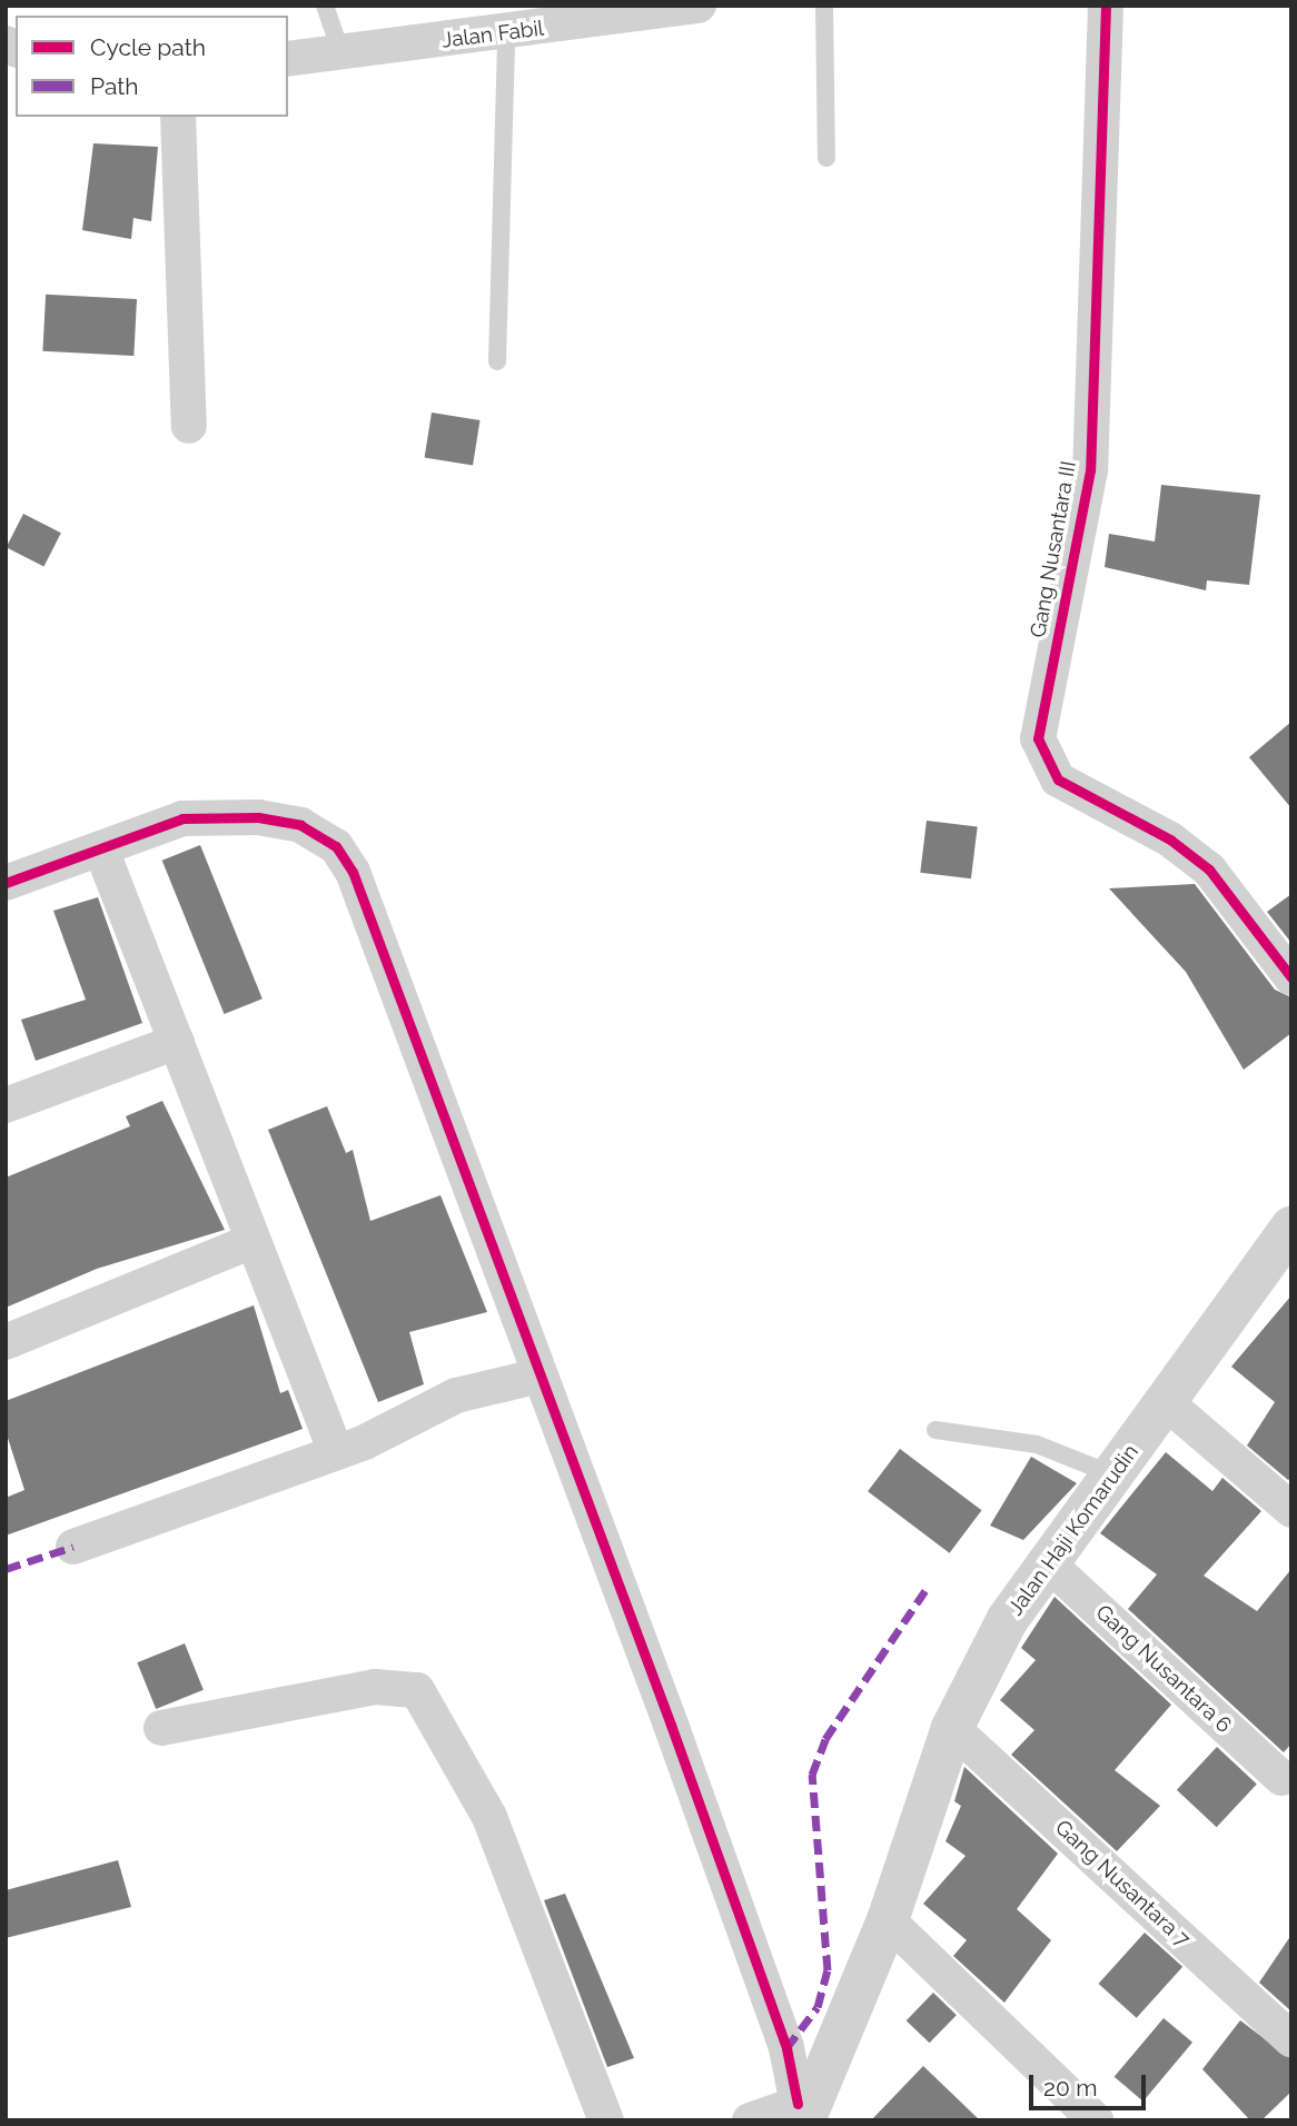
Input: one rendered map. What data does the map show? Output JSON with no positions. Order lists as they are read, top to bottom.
{
  "streets": {
    "street": [
      "Jalan Fabil",
      "Gang Nusantara III",
      "Jalan Haji Komarudin",
      "Gang Nusantara 6",
      "Gang Nusantara 7"
    ]
  },
  "crossings": [
    ["Jalan Haji Komarudin", "Gang Nusantara 6"],
    ["Jalan Haji Komarudin", "Gang Nusantara 7"]
  ],
  "legend": ["Cycle path", "Path"],
  "scale_bar": "20 m"
}
